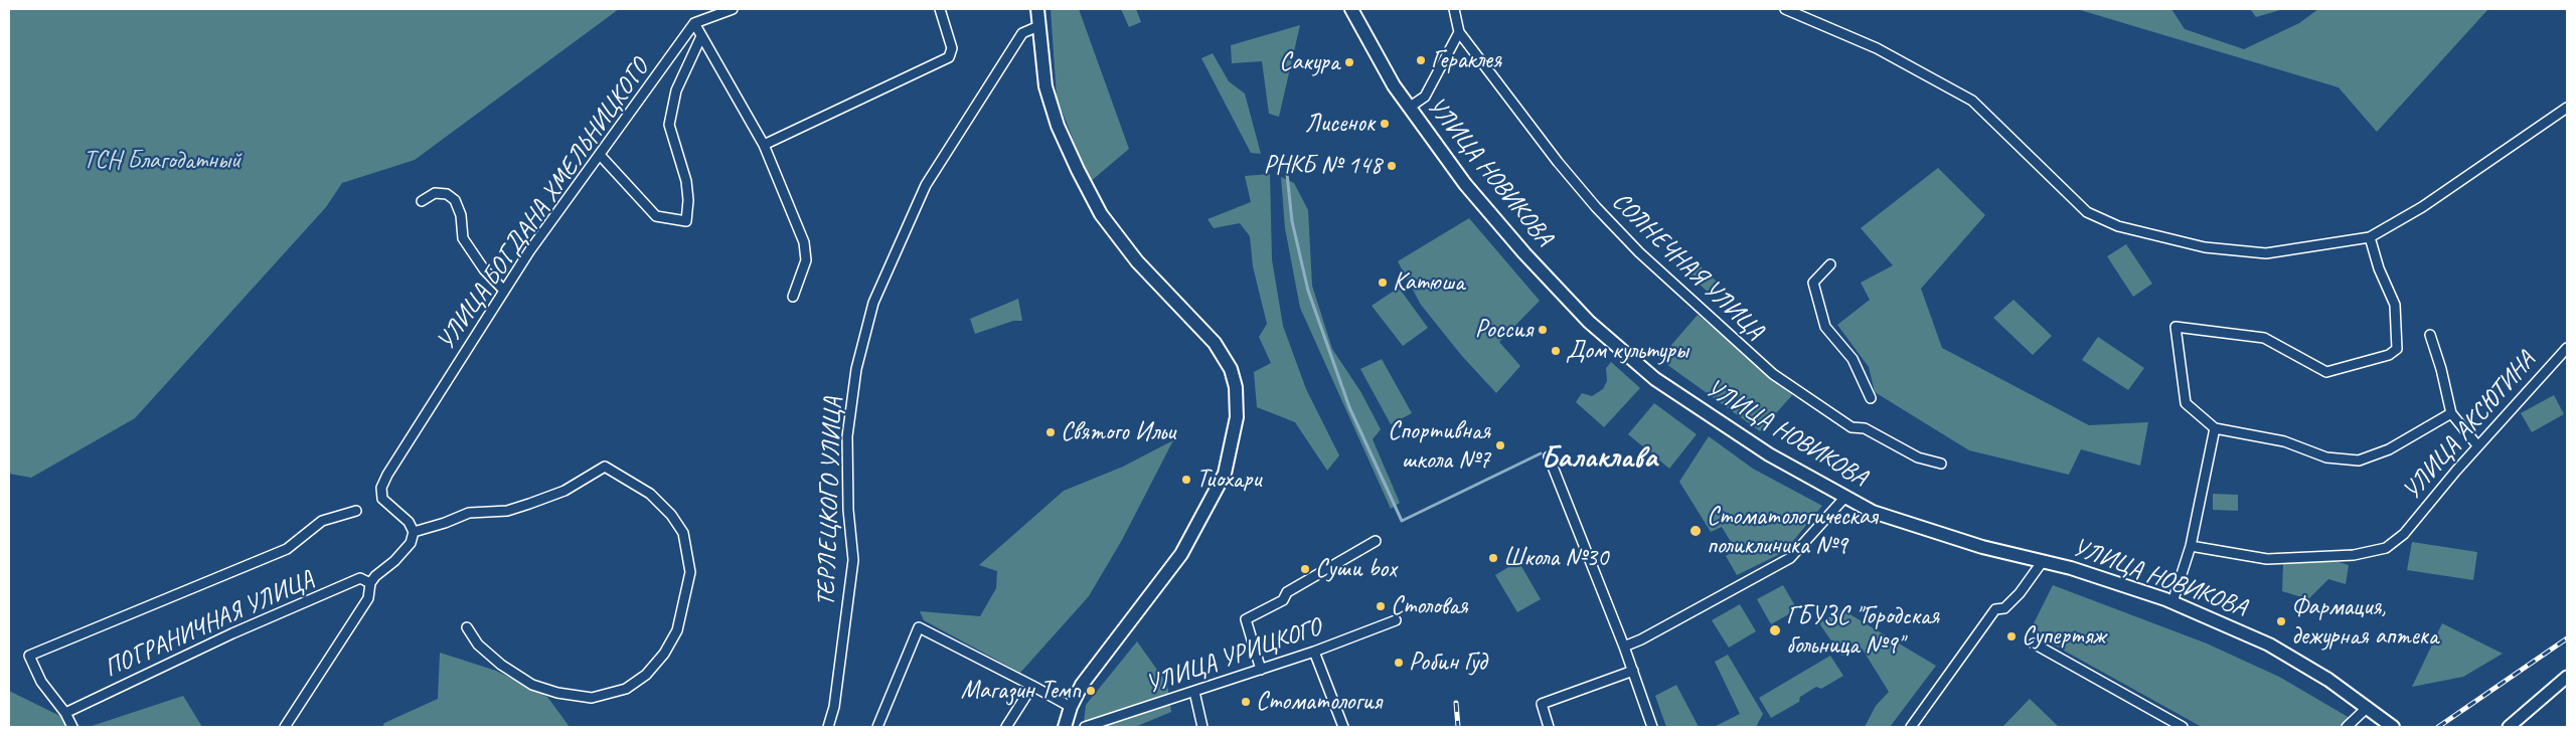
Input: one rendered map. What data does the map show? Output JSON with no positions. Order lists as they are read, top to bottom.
{
  "streets": {
    "main road": ["УЛИЦА НОВИКОВА"],
    "street": [
      "УЛИЦА БОГДАНА ХМЕЛЬНИЦКОГО",
      "СОЛНЕЧНАЯ УЛИЦА",
      "УЛИЦА АКСЮТИНА",
      "ТЕРЛЕЦКОГО УЛИЦА",
      "ПОГРАНИЧНАЯ УЛИЦА",
      "УЛИЦА УРИЦКОГО"
    ]
  },
  "districts": ["Балаклава"],
  "parks": ["ТСН Благодатный"],
  "places": [
    "Гераклея",
    "Сакура",
    "Лисенок",
    "РНКБ № 148",
    "Катюша",
    "Россия",
    "Дом культуры",
    "Святого Ильи",
    "Спортивная школа №7",
    "Тиохари",
    "Стоматологическая поликлиника №9",
    "Школа №30",
    "Суши box",
    "Столовая",
    "Фармация, дежурная аптека",
    "ГБУЗС \"Городская больница №9\"",
    "Супертяж",
    "Робин Гуд",
    "Магазин Темп",
    "Стоматология"
  ]
}
